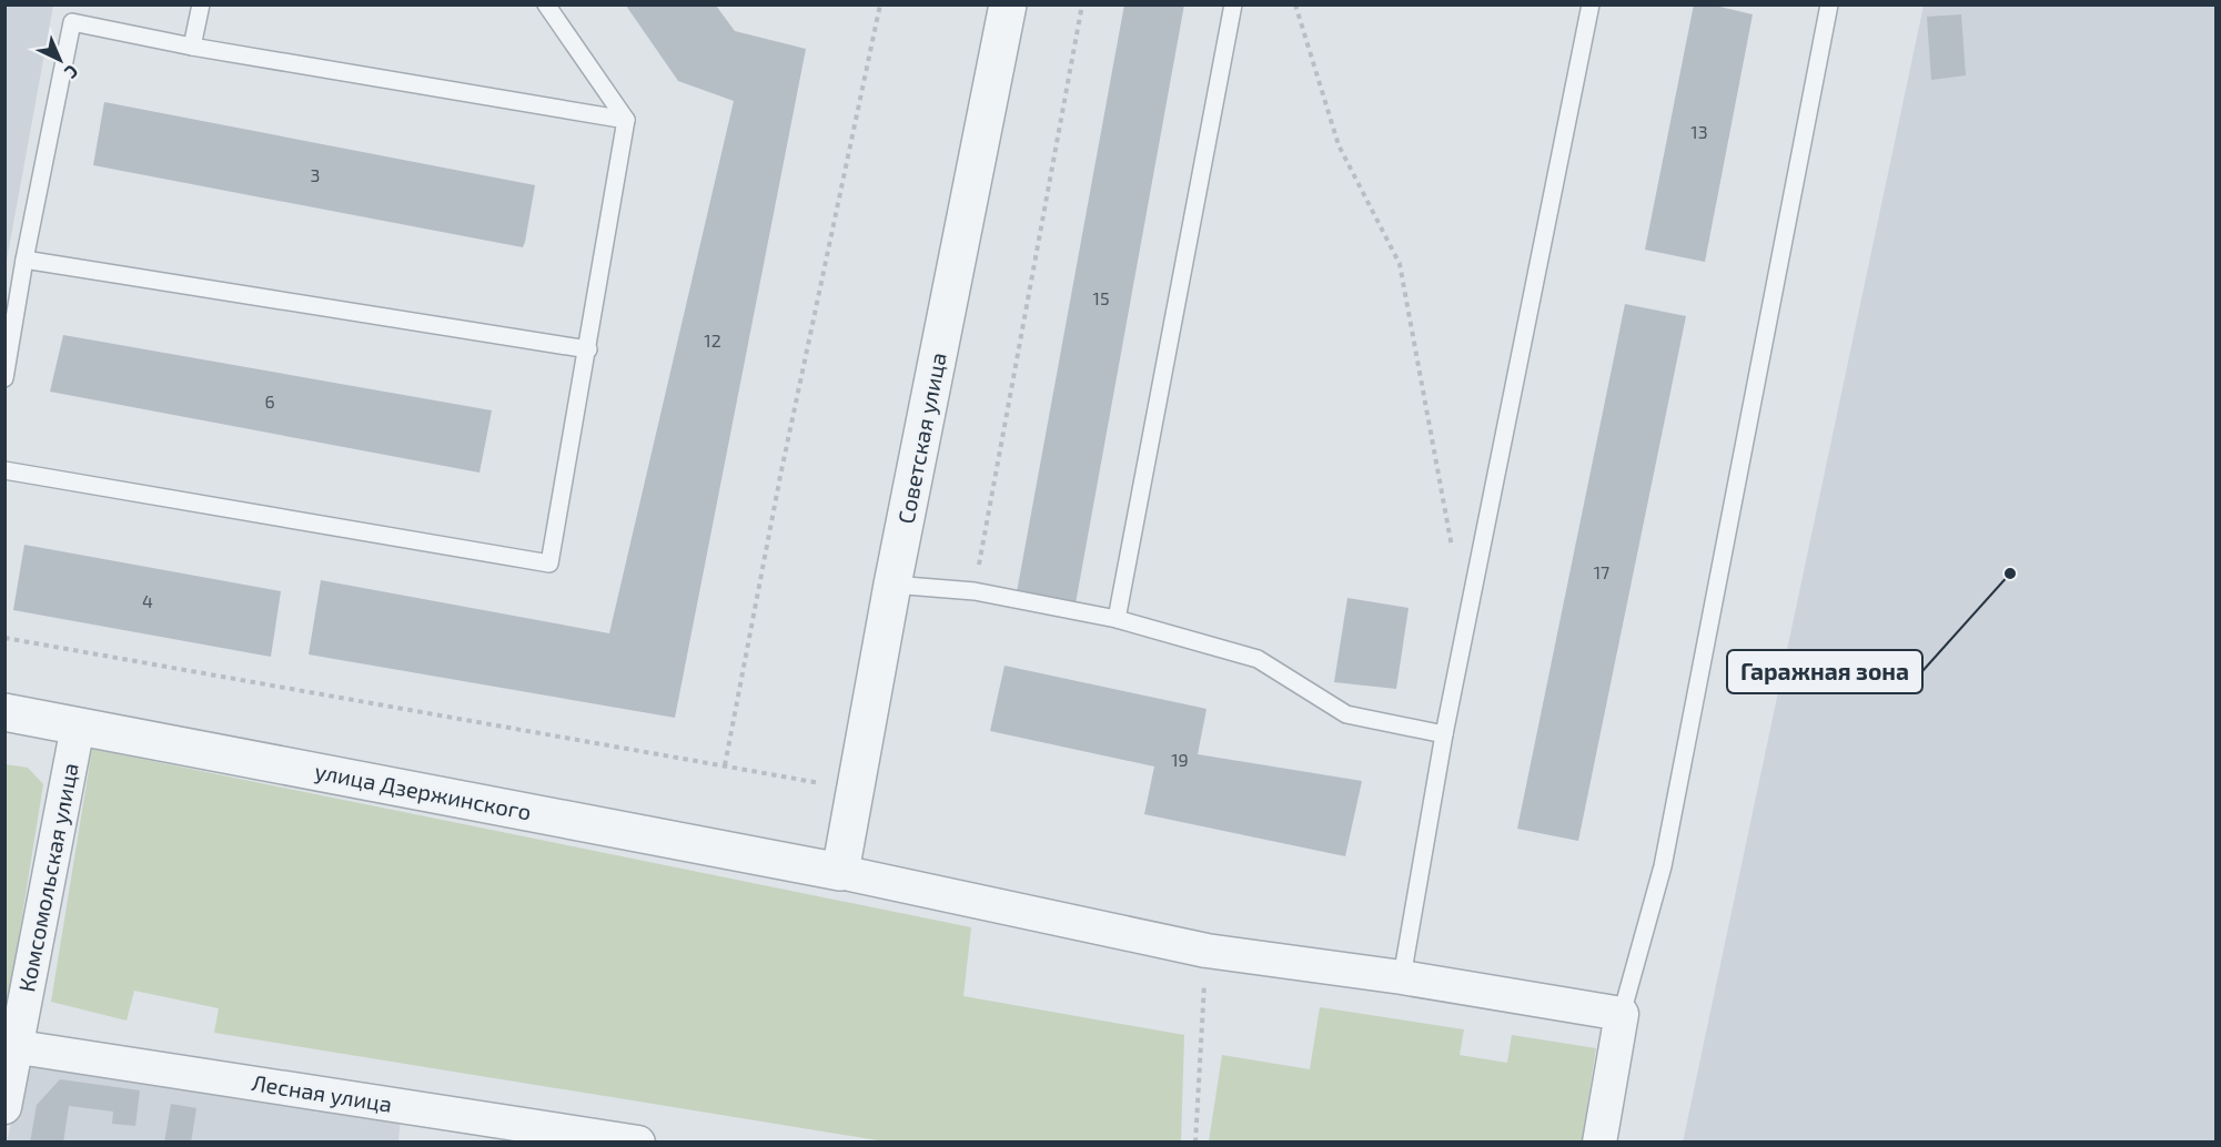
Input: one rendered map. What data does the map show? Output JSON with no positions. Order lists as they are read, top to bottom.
{
  "streets": {
    "street": [
      "Советская улица",
      "улица Дзержинского",
      "Комсомольская улица",
      "Лесная улица"
    ]
  },
  "crossings": [
    ["Советская улица", "улица Дзержинского"],
    ["улица Дзержинского", "Комсомольская улица"],
    ["Комсомольская улица", "Лесная улица"]
  ],
  "places": ["Гаражная зона"],
  "house_numbers": [
    "13",
    "3",
    "15",
    "12",
    "6",
    "17",
    "4",
    "19"
  ],
  "north": "bottom right"
}
